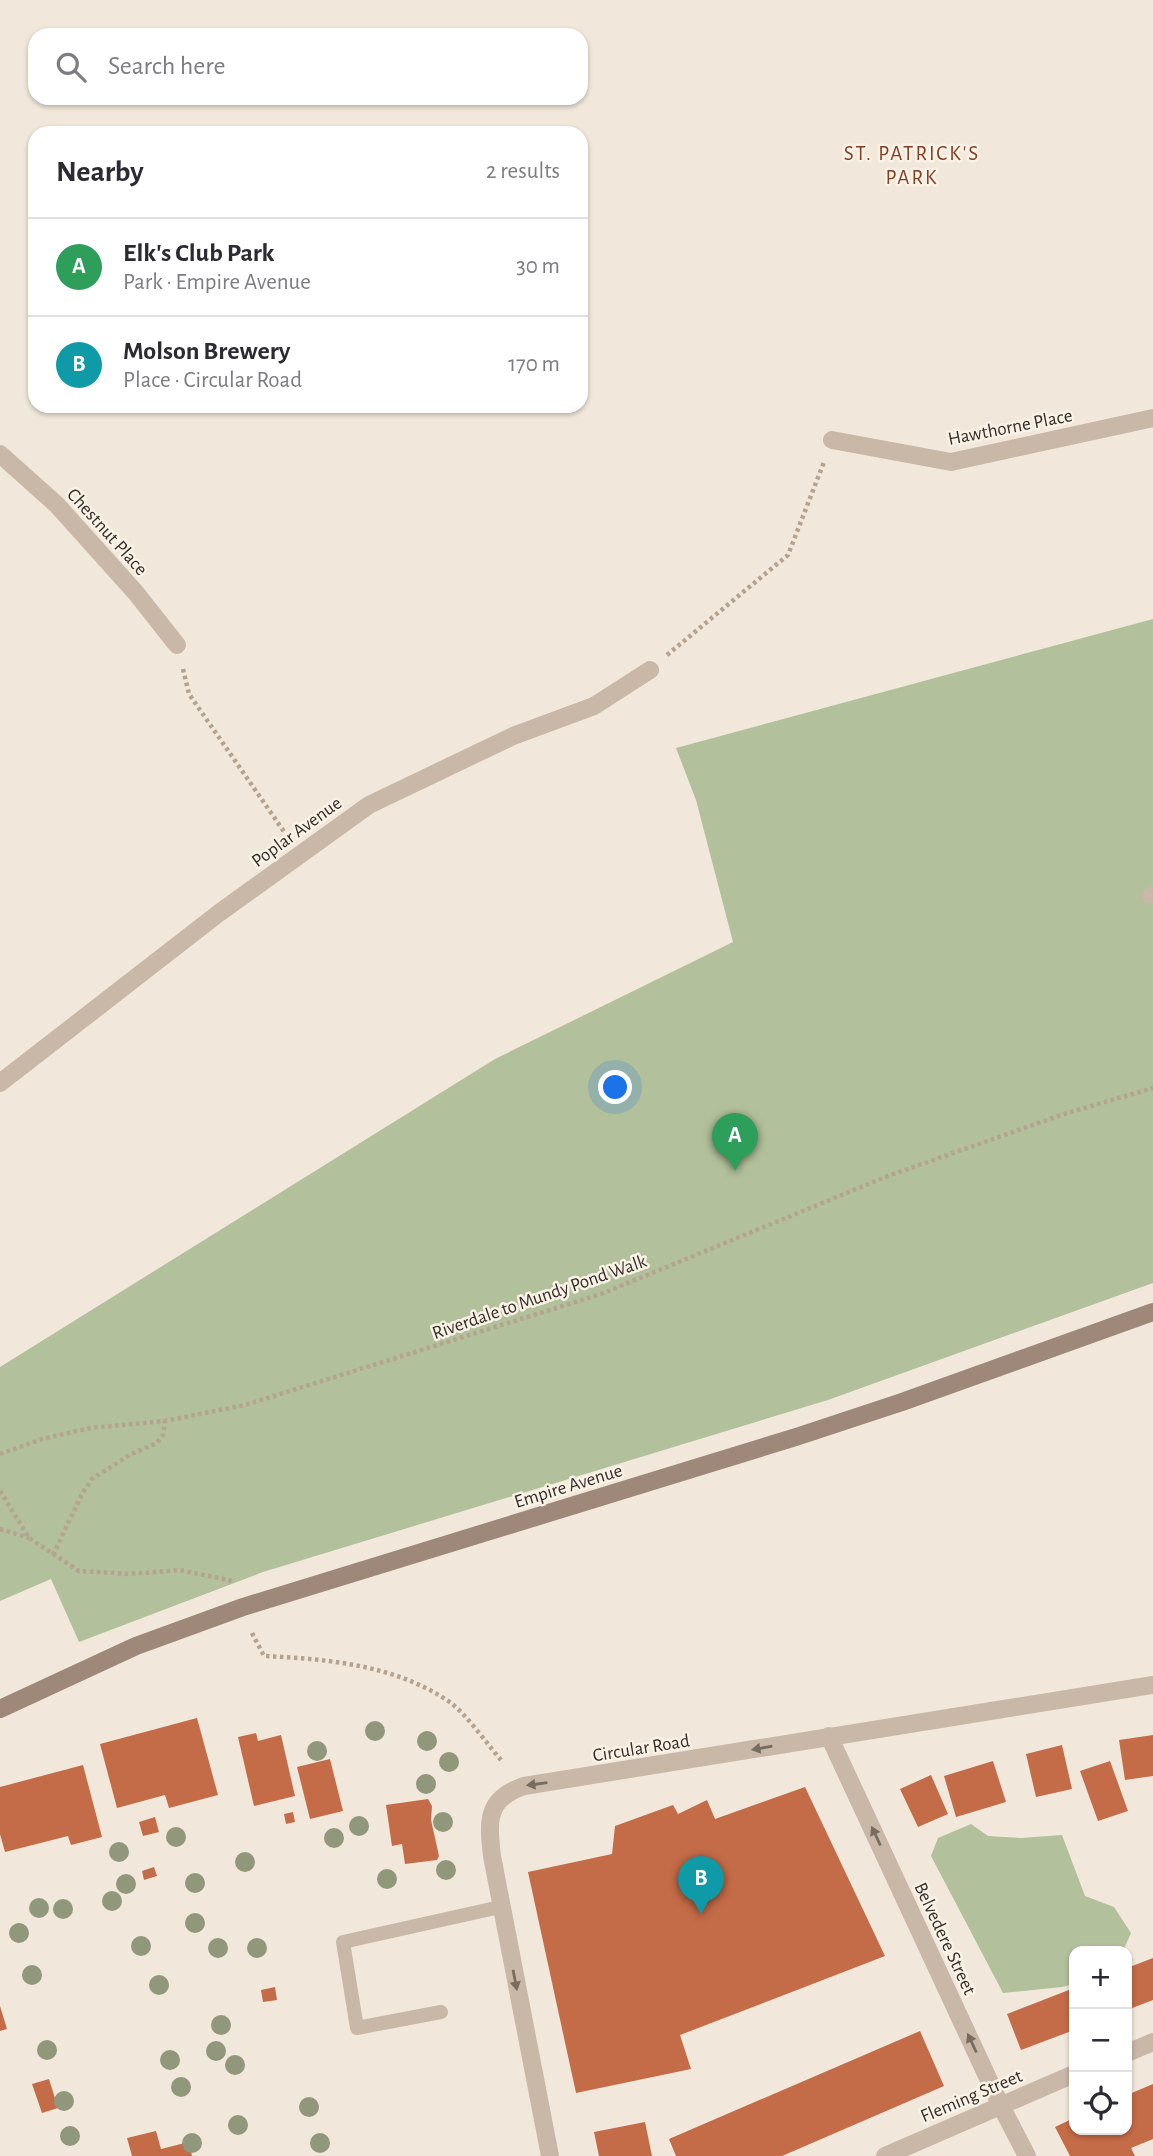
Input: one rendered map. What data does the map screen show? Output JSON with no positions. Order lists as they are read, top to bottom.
{
  "streets": {
    "street": [
      "Hawthorne Place",
      "Chestnut Place",
      "Poplar Avenue",
      "Empire Avenue",
      "Circular Road",
      "Belvedere Street",
      "Fleming Street"
    ],
    "path": ["Riverdale to Mundy Pond Walk"]
  },
  "crossings": [
    ["Circular Road", "Belvedere Street"],
    ["Belvedere Street", "Fleming Street"]
  ],
  "one_way": ["Belvedere Street"],
  "districts": ["ST. PATRICK'S PARK"],
  "page": {
    "search": "Search here",
    "heading": ["Nearby", "2 results"],
    "list": [
      {
        "mark": "A",
        "name": "Elk's Club Park",
        "note": "Park · Empire Avenue",
        "value": "30 m"
      },
      {
        "mark": "B",
        "name": "Molson Brewery",
        "note": "Place · Circular Road",
        "value": "170 m"
      }
    ],
    "pins": ["A", "B"],
    "map_buttons": ["+", "−"]
  }
}
